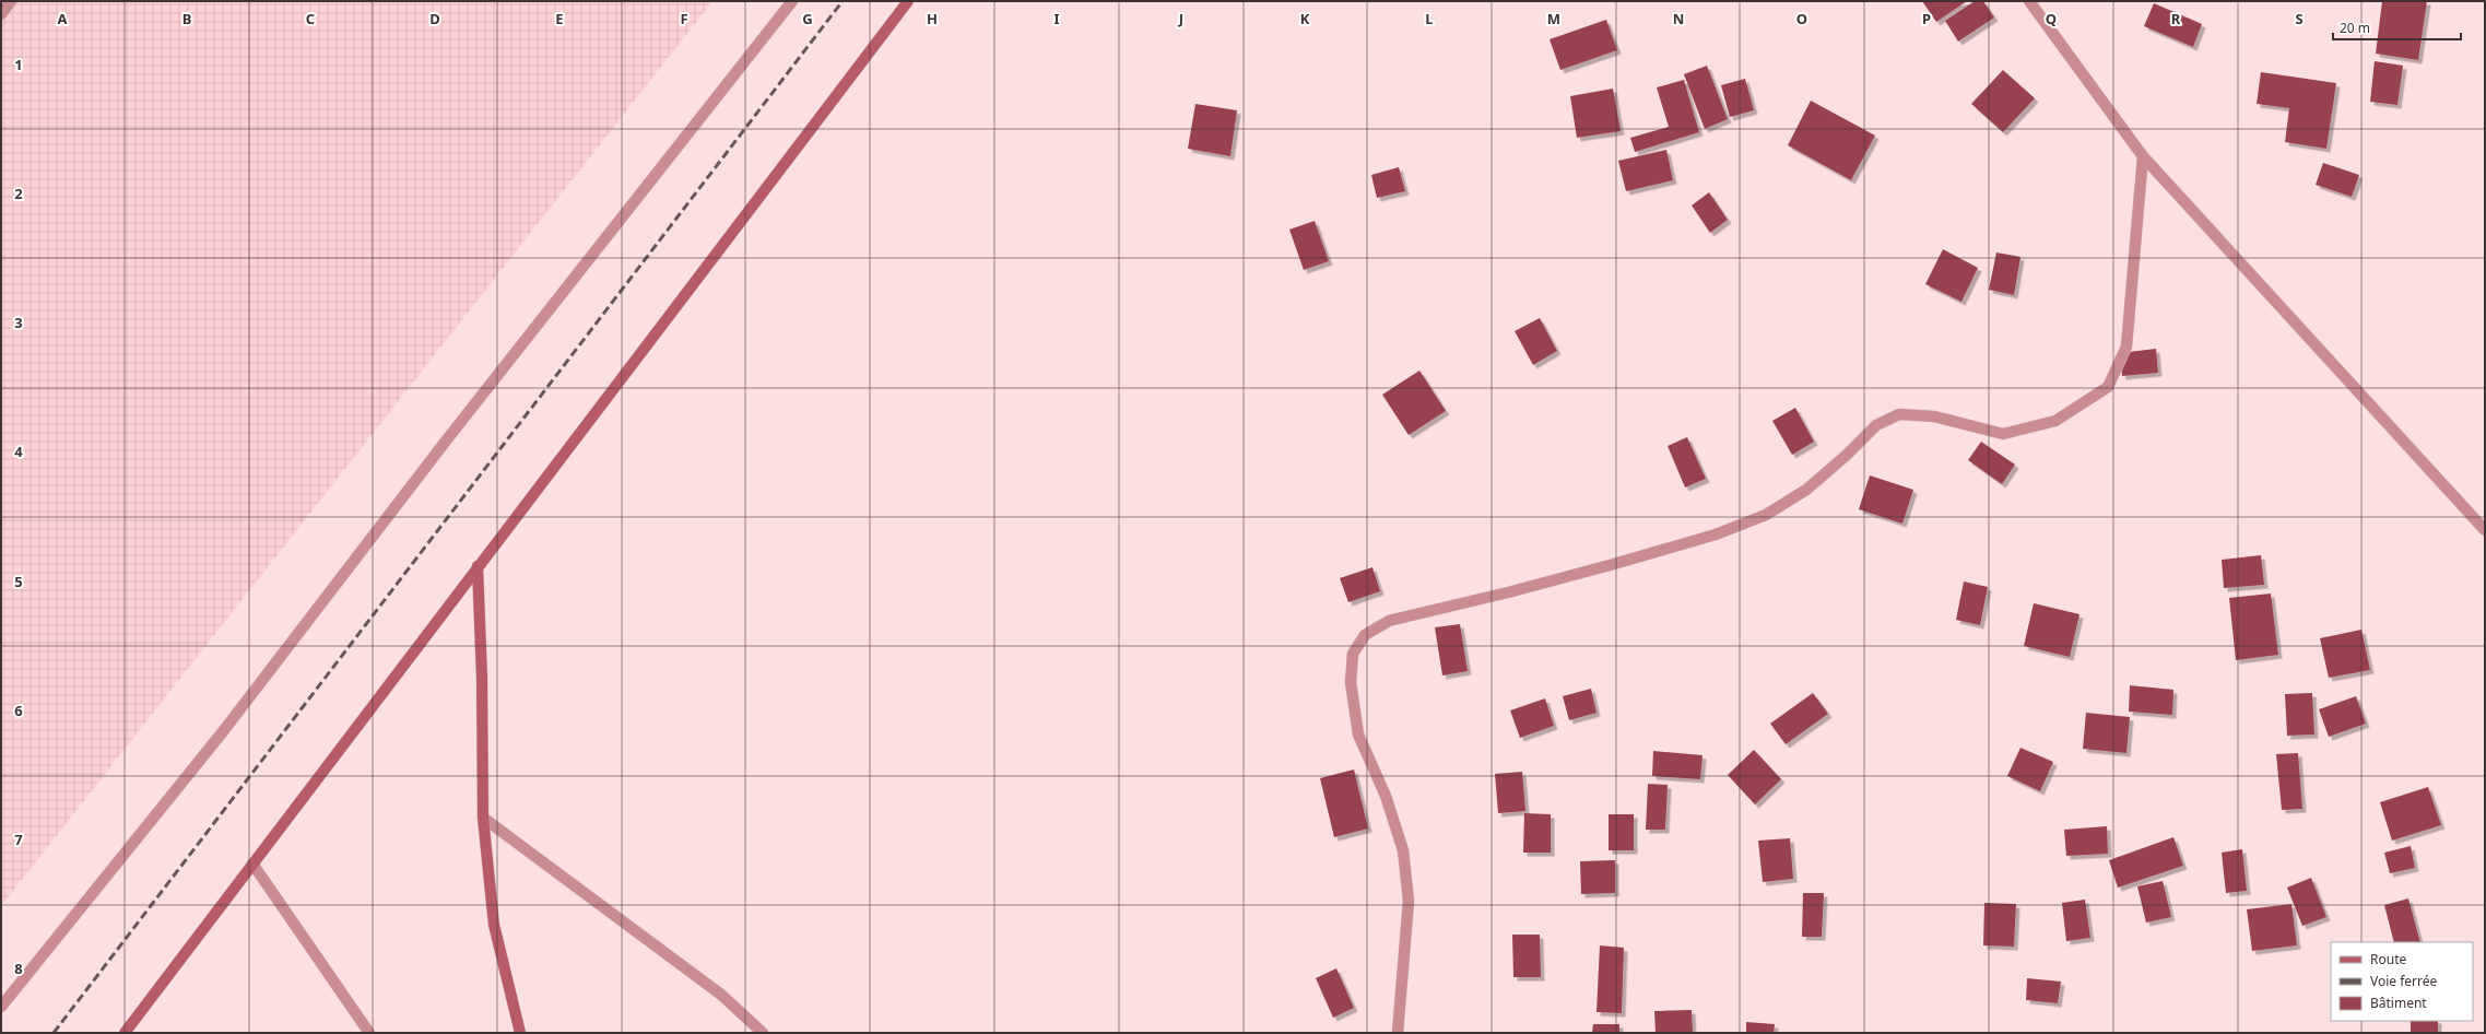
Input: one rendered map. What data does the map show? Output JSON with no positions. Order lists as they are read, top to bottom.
{
  "legend": ["Route", "Voie ferrée", "Bâtiment"],
  "scale_bar": "20 m",
  "grid": {
    "columns": [
      "A",
      "B",
      "C",
      "D",
      "E",
      "F",
      "G",
      "H",
      "I",
      "J",
      "K",
      "L",
      "M",
      "N",
      "O",
      "P",
      "Q",
      "R",
      "S"
    ],
    "rows": [
      "1",
      "2",
      "3",
      "4",
      "5",
      "6",
      "7",
      "8"
    ]
  }
}
